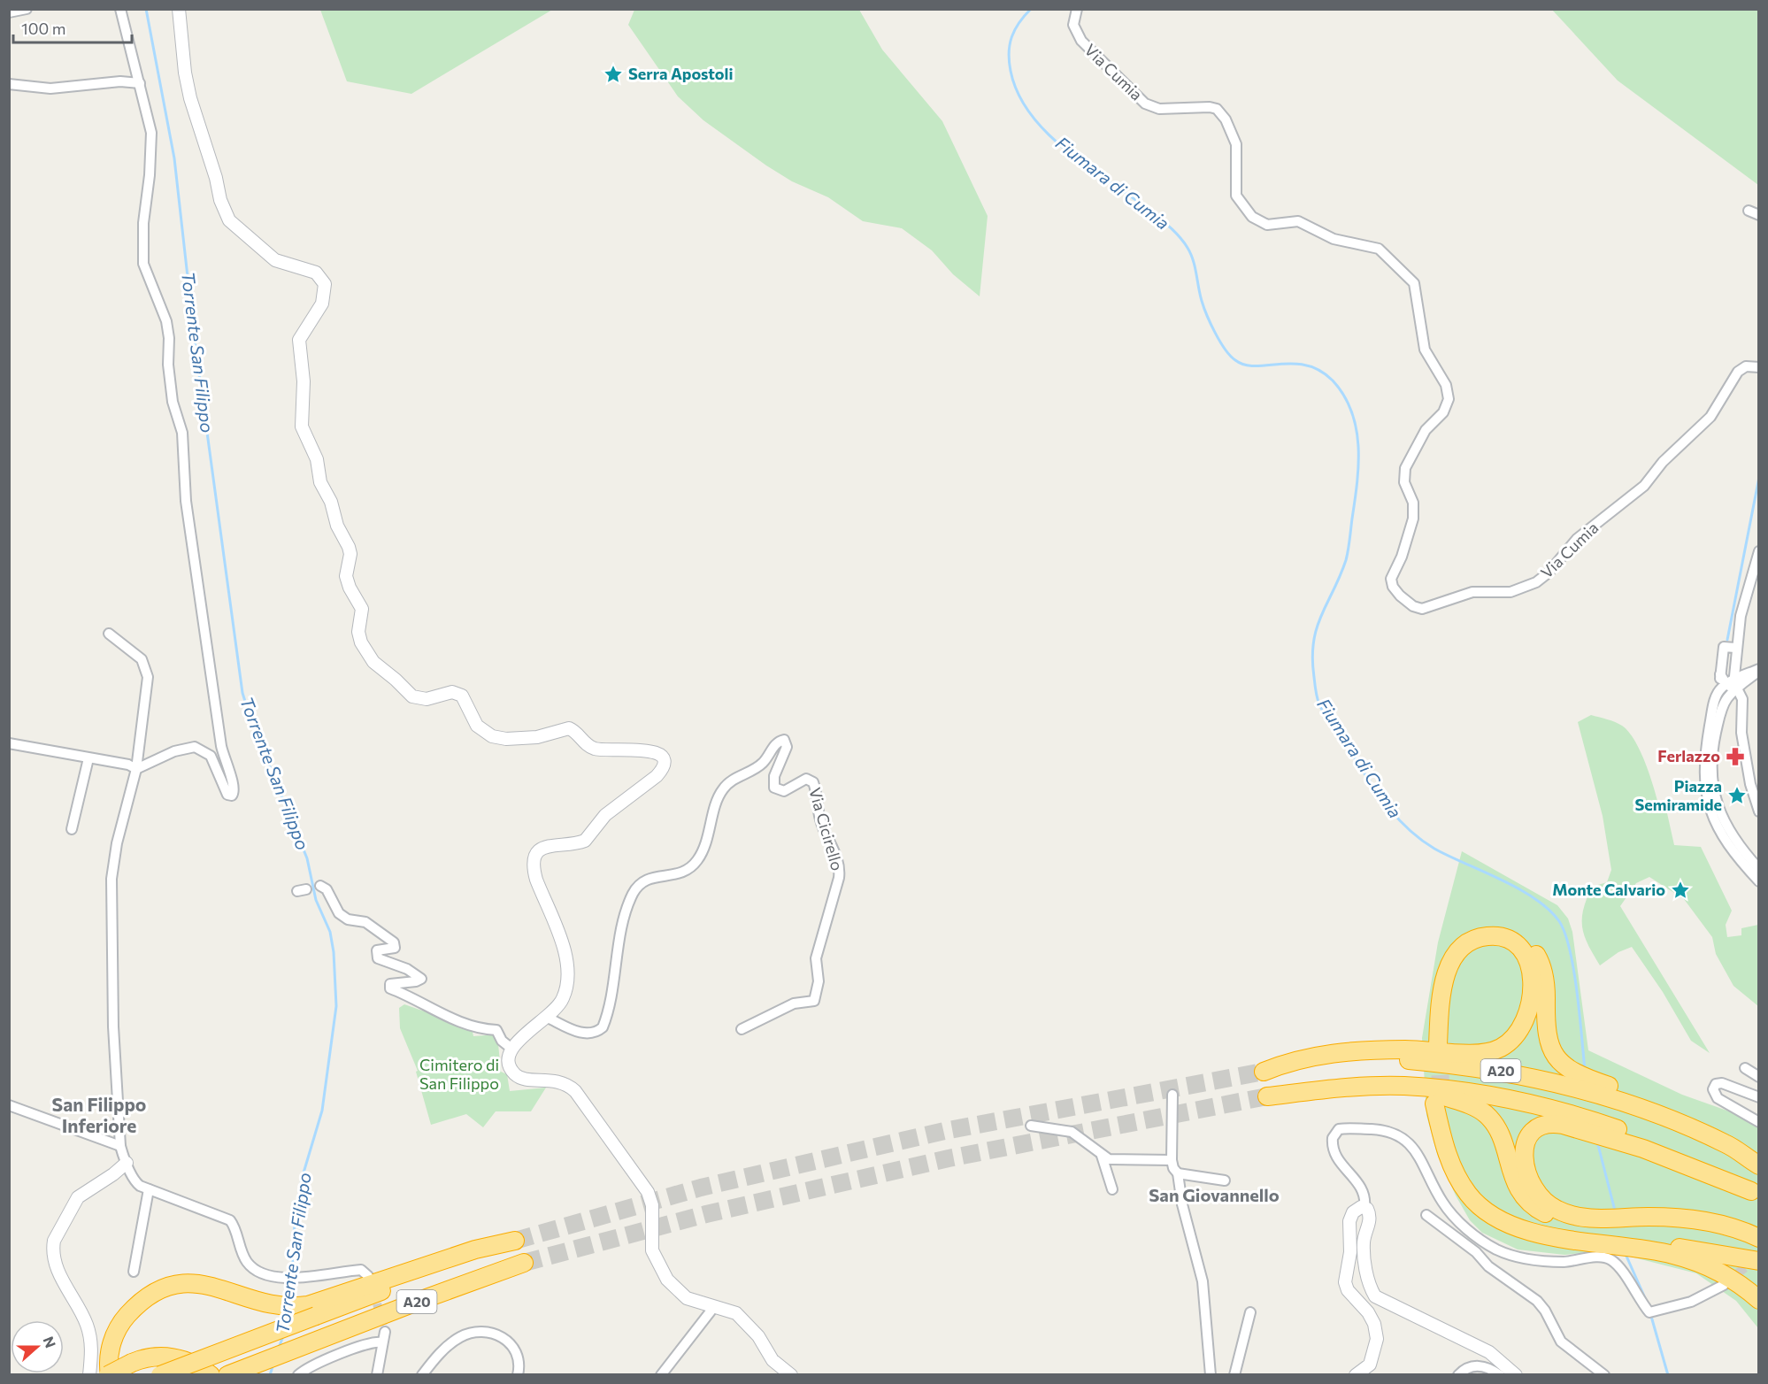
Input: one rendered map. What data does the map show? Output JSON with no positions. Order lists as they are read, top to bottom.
{
  "streets": {
    "highway": ["A20"],
    "street": ["Via Cumia", "Via Cicirello"]
  },
  "districts": ["San Filippo Inferiore", "San Giovannello"],
  "water": ["Fiumara di Cumia", "Torrente San Filippo"],
  "parks": ["Cimitero di San Filippo"],
  "places": {
    "place": ["Serra Apostoli", "Piazza Semiramide", "Monte Calvario"],
    "pharmacy": ["Ferlazzo"]
  },
  "scale_bar": "100 m",
  "north": "right"
}
